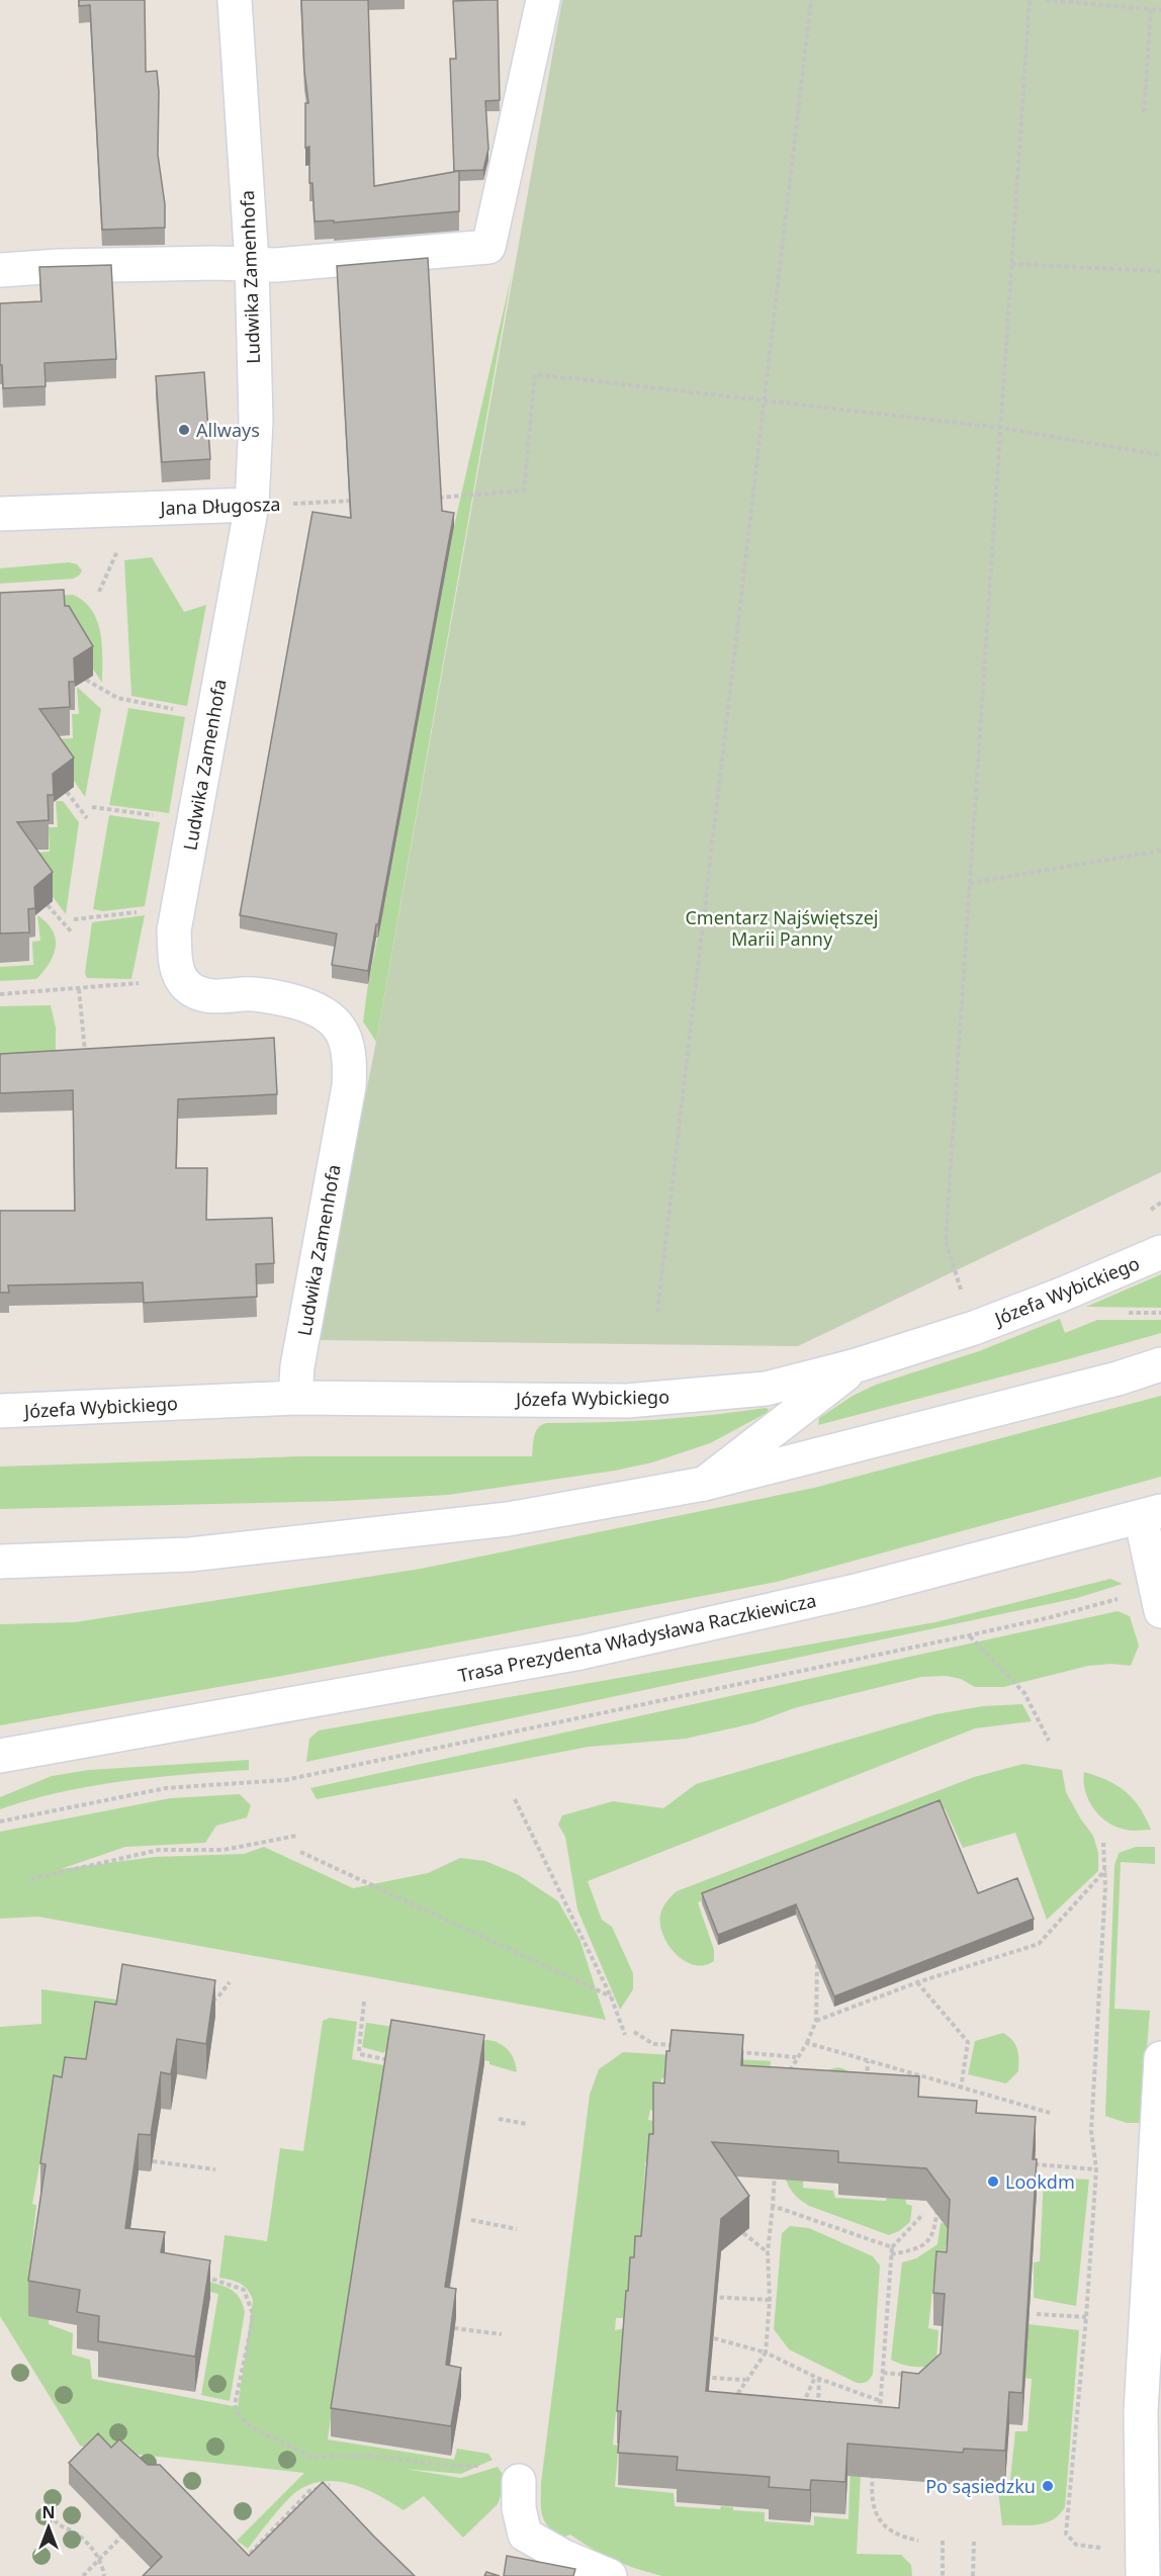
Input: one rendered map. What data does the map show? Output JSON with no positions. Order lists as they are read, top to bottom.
{
  "streets": {
    "street": [
      "Ludwika Zamenhofa",
      "Jana Długosza",
      "Józefa Wybickiego",
      "Trasa Prezydenta Władysława Raczkiewicza"
    ]
  },
  "crossings": [
    ["Ludwika Zamenhofa", "Jana Długosza"],
    ["Ludwika Zamenhofa", "Józefa Wybickiego"]
  ],
  "parks": ["Cmentarz Najświętszej Marii Panny"],
  "places": ["Allways", "Lookdm", "Po sąsiedzku"],
  "north": "top"
}
